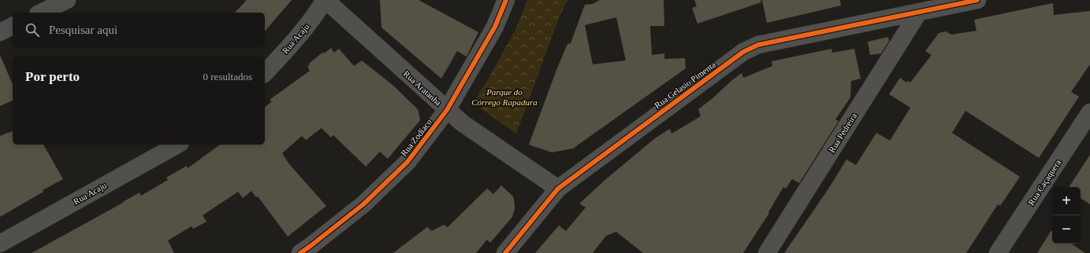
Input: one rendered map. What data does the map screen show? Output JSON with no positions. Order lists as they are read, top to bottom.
{
  "streets": {
    "street": [
      "Rua Acaju",
      "Rua Gelasio Pimenta",
      "Rua Aratanha",
      "Rua Pedreira",
      "Rua Zodíaco",
      "Rua Caçaquera"
    ]
  },
  "crossings": [
    ["Rua Acaju", "Rua Aratanha"],
    ["Rua Gelasio Pimenta", "Rua Aratanha"],
    ["Rua Gelasio Pimenta", "Rua Pedreira"],
    ["Rua Aratanha", "Rua Zodíaco"]
  ],
  "parks": ["Parque do Córrego Rapadura"],
  "page": {
    "search": "Pesquisar aqui",
    "heading": ["Por perto", "0 resultados"],
    "map_buttons": ["+", "−"]
  }
}
